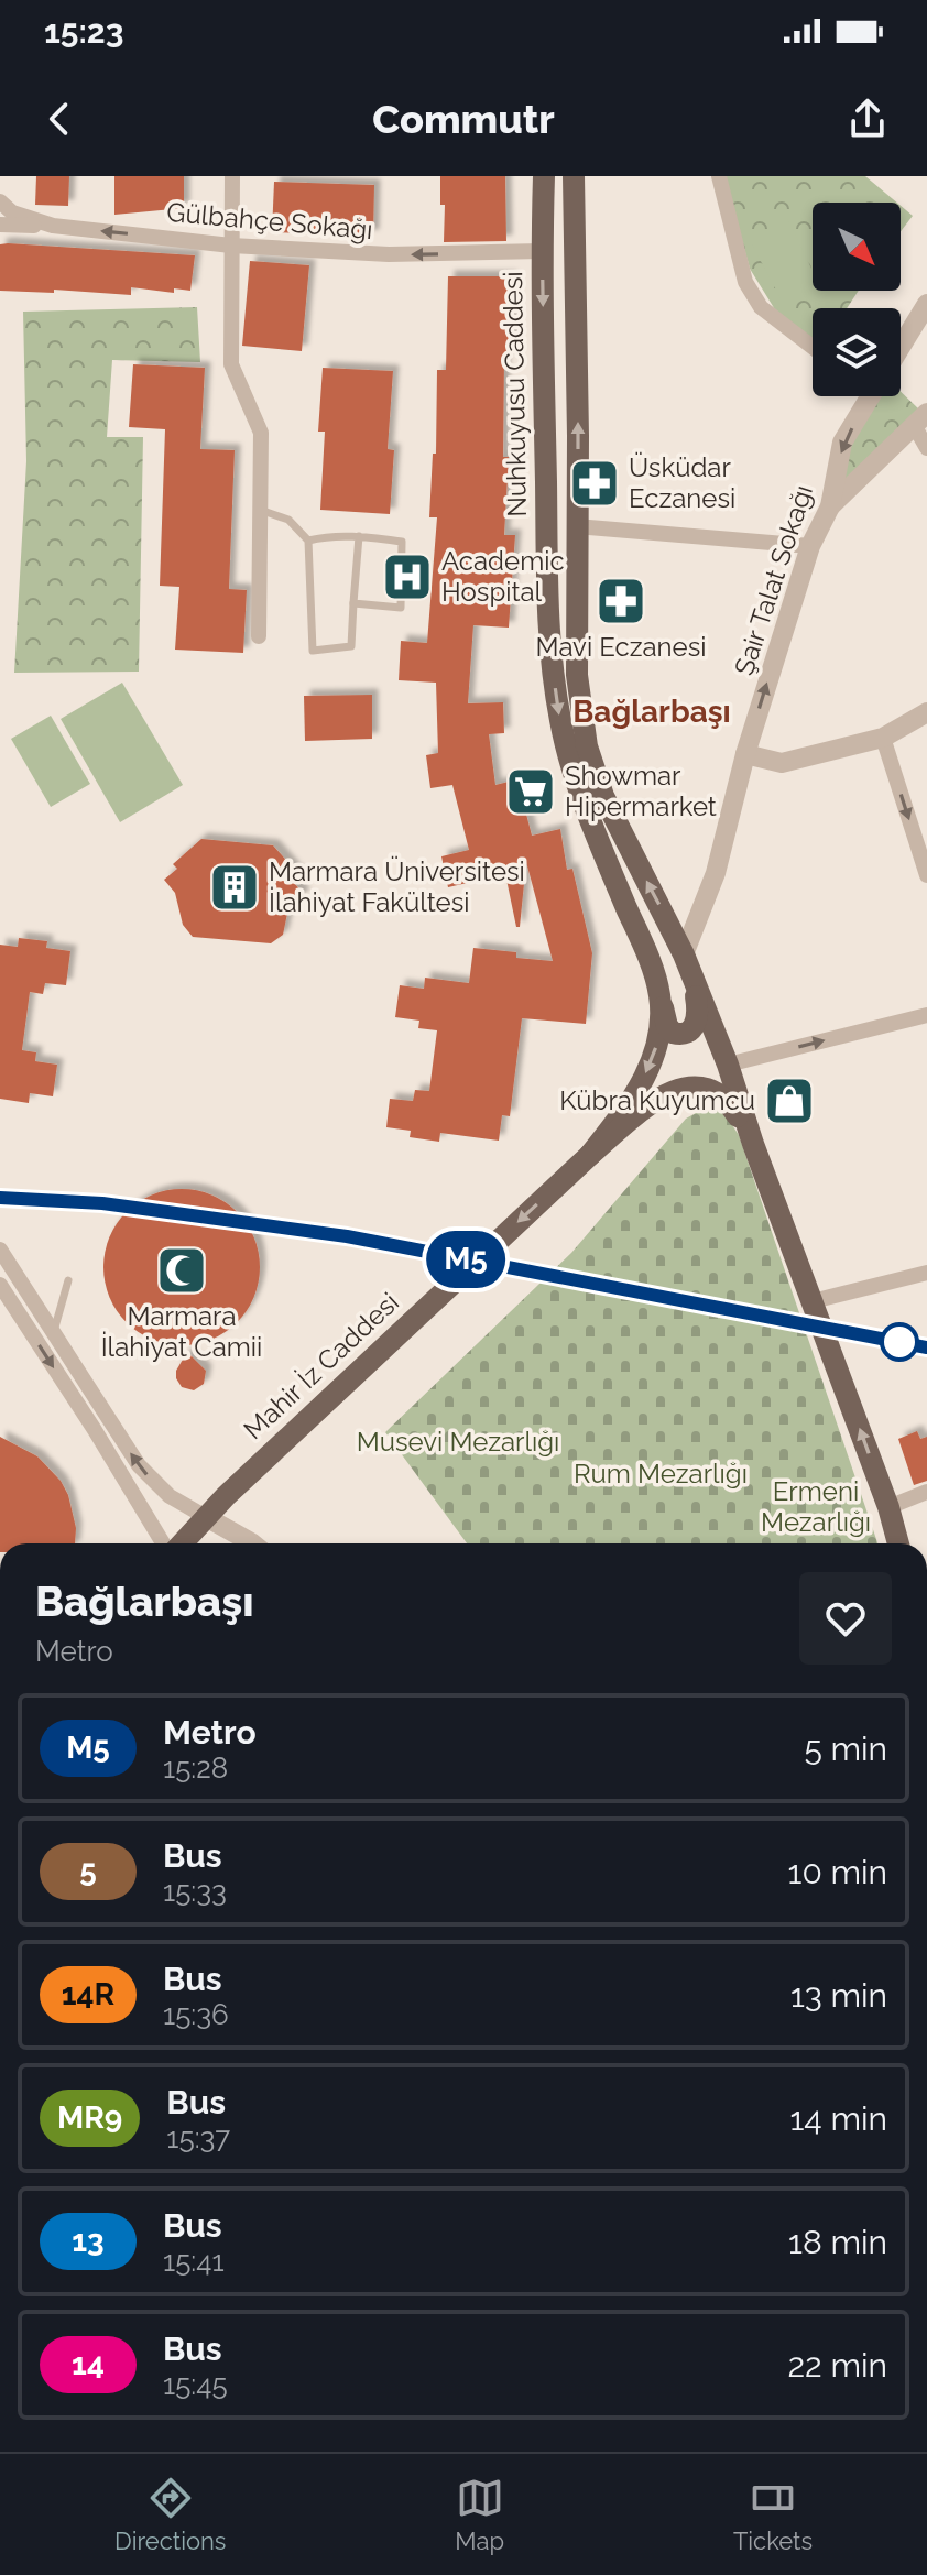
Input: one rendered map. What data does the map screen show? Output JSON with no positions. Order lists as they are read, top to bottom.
{
  "streets": {
    "main road": ["Nuhkuyusu Caddesi", "Mahir İz Caddesi"],
    "street": ["Gülbahçe Sokağı", "Şair Talat Sokağı"]
  },
  "crossings": [
    ["Gülbahçe Sokağı", "Nuhkuyusu Caddesi"],
    ["Nuhkuyusu Caddesi", "Mahir İz Caddesi"]
  ],
  "one_way": ["Gülbahçe Sokağı", "Mahir İz Caddesi"],
  "districts": ["Bağlarbaşı"],
  "parks": ["Musevi Mezarlığı", "Rum Mezarlığı", "Ermeni Mezarlığı"],
  "places": {
    "pharmacy": ["Üsküdar Eczanesi", "Mavi Eczanesi"],
    "hospital": ["Academic Hospital"],
    "supermarket": ["Showmar Hipermarket"],
    "building": ["Marmara Üniversitesi İlahiyat Fakültesi"],
    "shop": ["Kübra Kuyumcu"],
    "mosque": ["Marmara İlahiyat Camii"]
  },
  "lines": ["metro line M5"],
  "north": "bottom right",
  "page": {
    "status": "15:23",
    "header": "Commutr",
    "on_map": "M5",
    "heading": ["Bağlarbaşı", "Metro"],
    "list": [
      {
        "mark": "M5",
        "name": "Metro",
        "note": "15:28",
        "value": "5 min"
      },
      {
        "mark": "5",
        "name": "Bus",
        "note": "15:33",
        "value": "10 min"
      },
      {
        "mark": "14R",
        "name": "Bus",
        "note": "15:36",
        "value": "13 min"
      },
      {
        "mark": "MR9",
        "name": "Bus",
        "note": "15:37",
        "value": "14 min"
      },
      {
        "mark": "13",
        "name": "Bus",
        "note": "15:41",
        "value": "18 min"
      },
      {
        "mark": "14",
        "name": "Bus",
        "note": "15:45",
        "value": "22 min"
      }
    ],
    "tabs": ["Directions", "Map", "Tickets"]
  }
}
